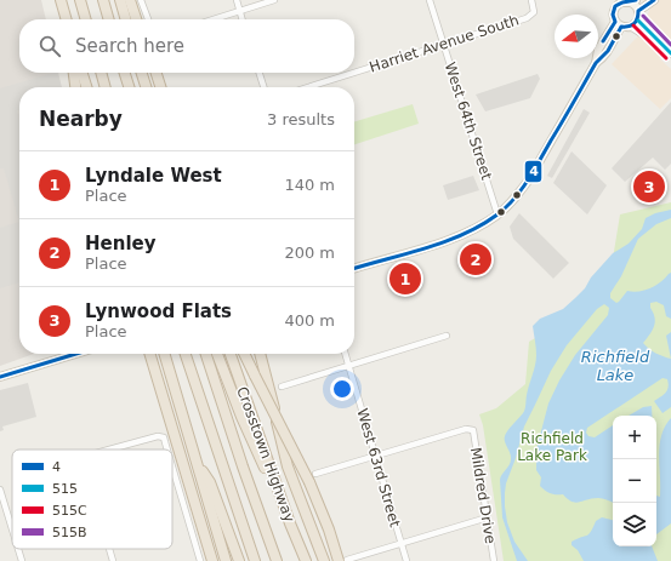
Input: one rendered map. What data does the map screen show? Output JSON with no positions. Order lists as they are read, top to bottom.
{
  "streets": {
    "highway": ["Crosstown Highway"],
    "street": [
      "Harriet Avenue South",
      "West 64th Street",
      "West 63rd Street",
      "Mildred Drive"
    ]
  },
  "crossings": [
    ["Harriet Avenue South", "West 64th Street"],
    ["West 63rd Street", "Mildred Drive"]
  ],
  "water": ["Richfield Lake"],
  "parks": ["Richfield Lake Park"],
  "lines": [
    "transit line 4",
    "transit line 515B",
    "transit line 515",
    "transit line 515C"
  ],
  "legend": [
    "4",
    "515",
    "515C",
    "515B"
  ],
  "north": "left",
  "page": {
    "search": "Search here",
    "heading": ["Nearby", "3 results"],
    "list": [
      {
        "mark": "1",
        "name": "Lyndale West",
        "note": "Place",
        "value": "140 m"
      },
      {
        "mark": "2",
        "name": "Henley",
        "note": "Place",
        "value": "200 m"
      },
      {
        "mark": "3",
        "name": "Lynwood Flats",
        "note": "Place",
        "value": "400 m"
      }
    ],
    "pins": ["3", "2", "1"],
    "map_buttons": ["+", "−"]
  }
}
